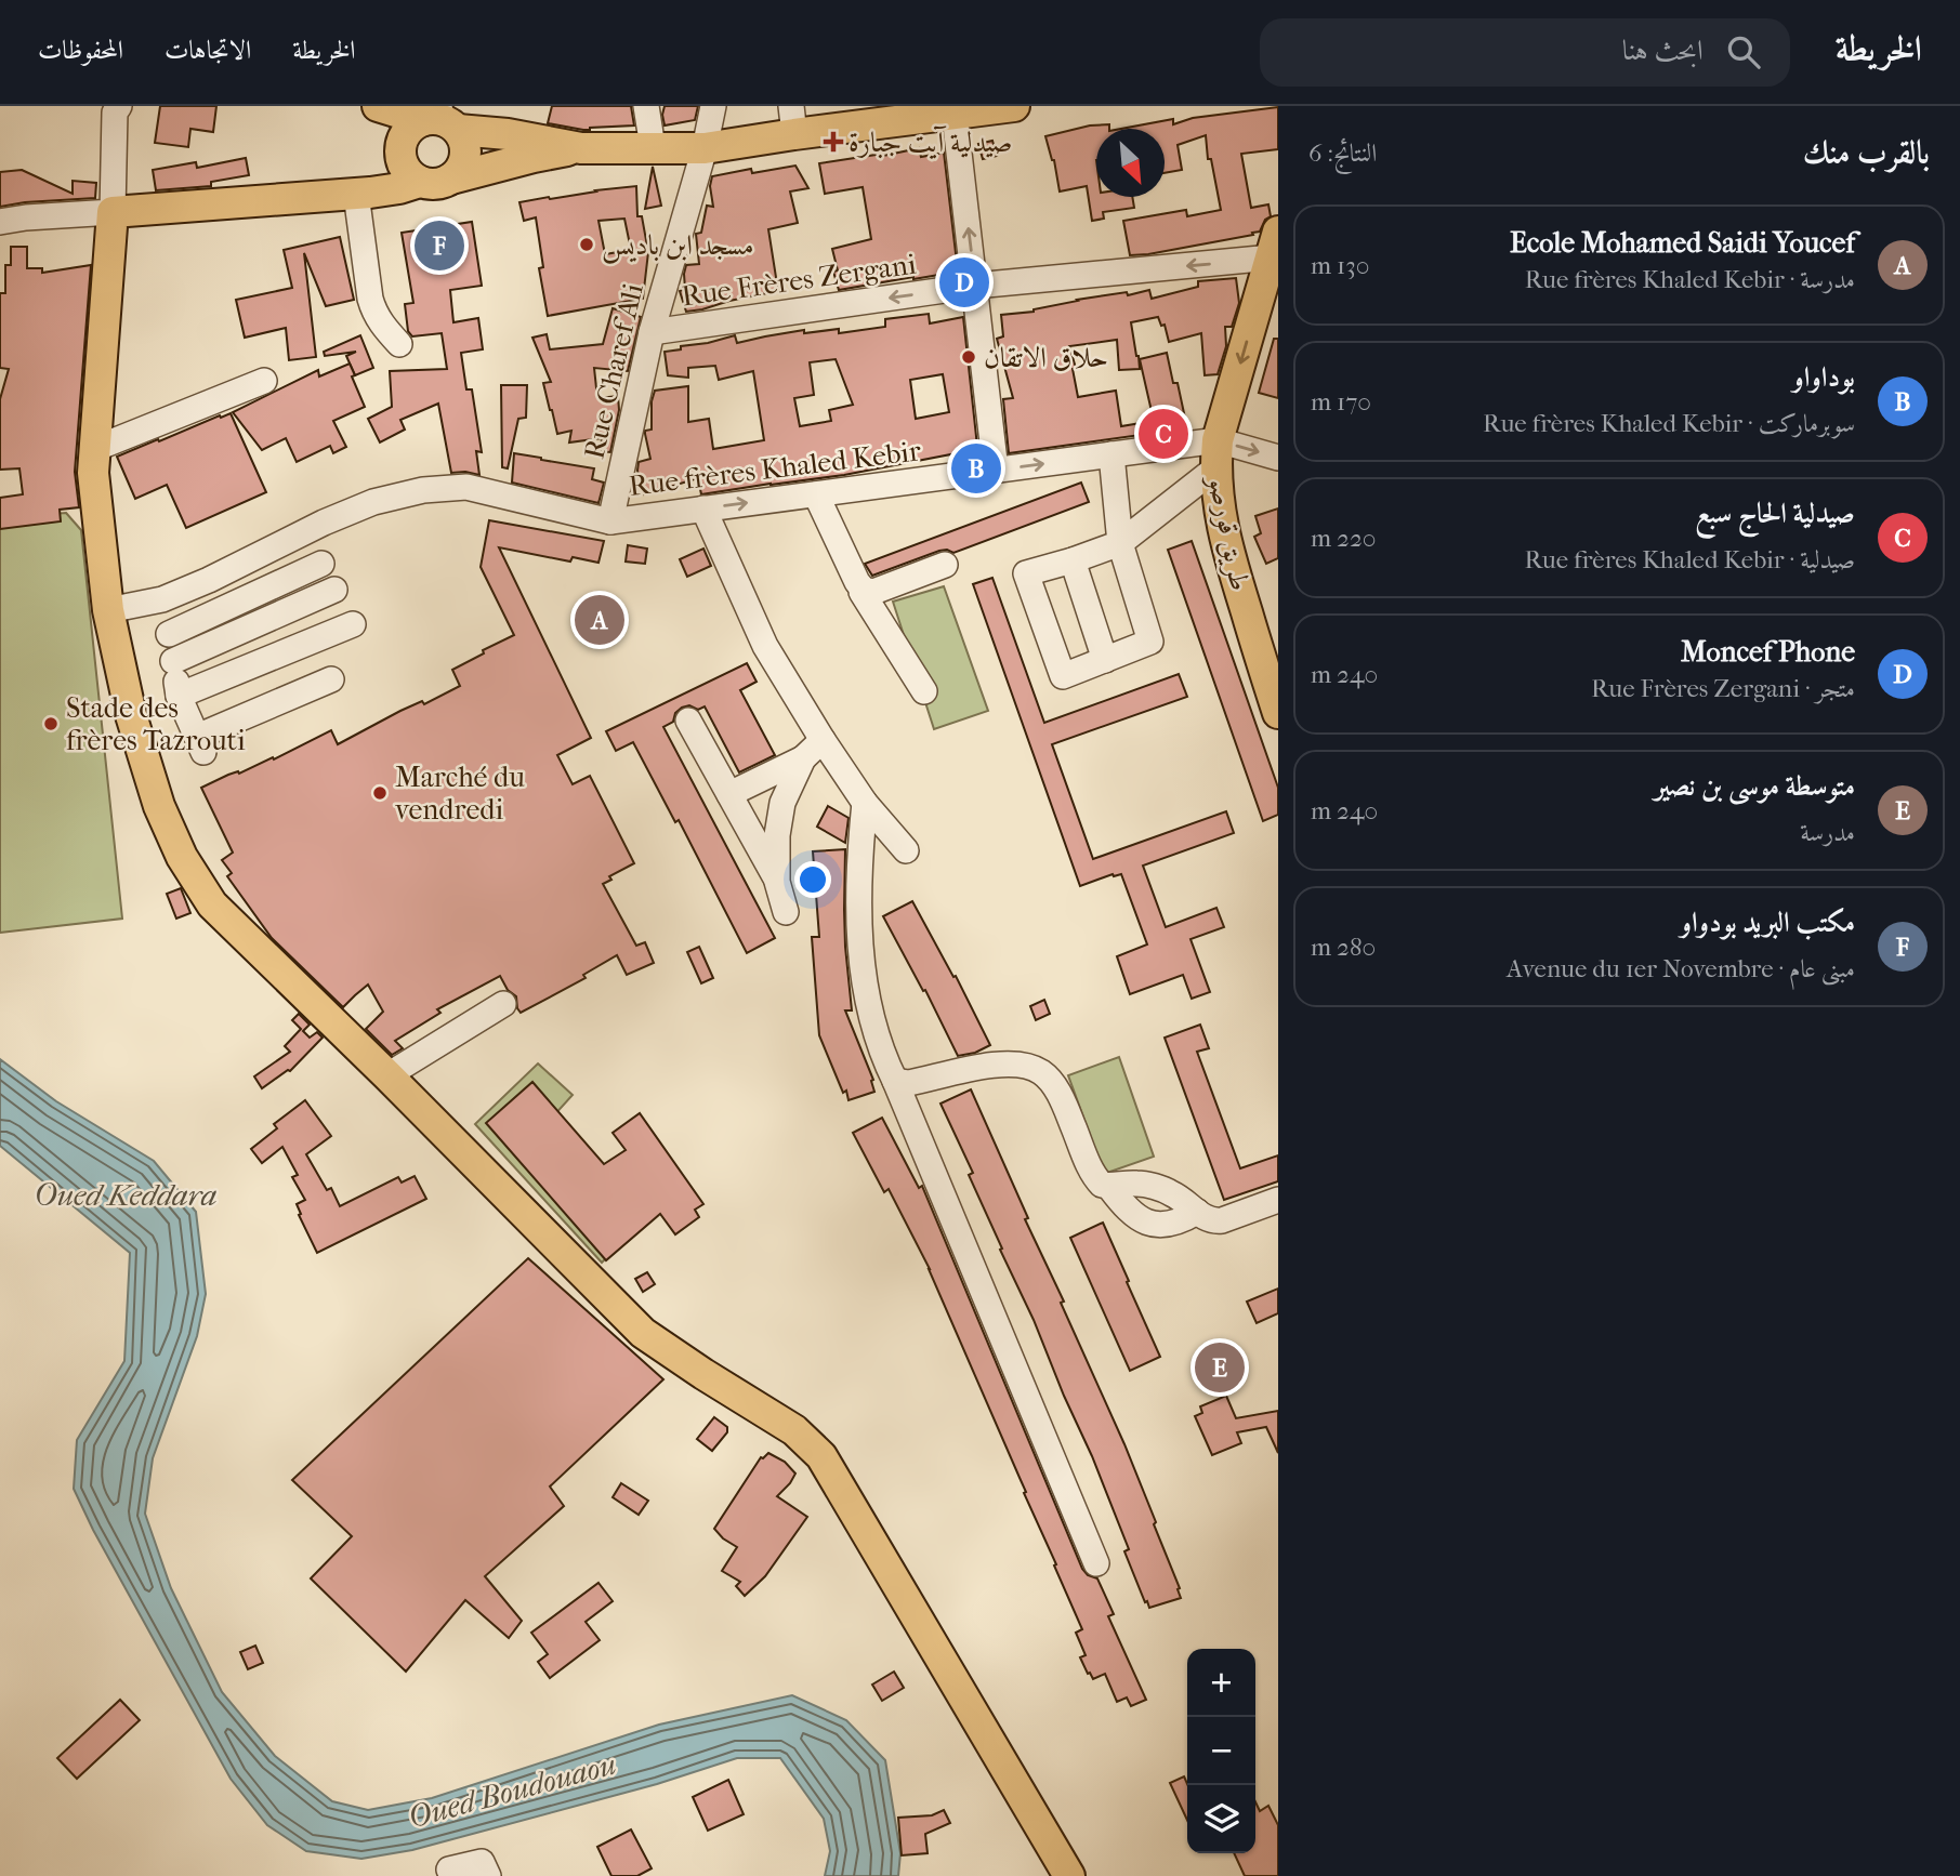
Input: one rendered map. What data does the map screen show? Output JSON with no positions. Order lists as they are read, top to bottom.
{
  "streets": {
    "main road": ["طريق قورصو"],
    "street": ["Rue Frères Zergani", "Rue Charef Ali", "Rue frères Khaled Kebir"]
  },
  "crossings": [
    ["Rue Frères Zergani", "Rue Charef Ali"],
    ["Rue Charef Ali", "Rue frères Khaled Kebir"],
    ["Rue frères Khaled Kebir", "طريق قورصو"]
  ],
  "one_way": ["Rue Frères Zergani", "Rue frères Khaled Kebir"],
  "water": ["Oued Keddara", "Oued Boudouaou"],
  "places": {
    "health": ["صيدلية آيت جبارة"],
    "other": [
      "مسجد ابن باديس",
      "حلاق الاتقان",
      "Stade des frères Tazrouti",
      "Marché du vendredi"
    ]
  },
  "north": "bottom right",
  "page": {
    "header": "الخريطة",
    "search": "ابحث هنا",
    "nav": ["الخريطة", "الاتجاهات", "المحفوظات"],
    "heading": ["بالقرب منك", "النتائج: 6"],
    "list": [
      {
        "mark": "A",
        "name": "Ecole Mohamed Saidi Youcef",
        "note": "مدرسة · Rue frères Khaled Kebir",
        "value": "130 m"
      },
      {
        "mark": "B",
        "name": "بوداواو",
        "note": "سوبرماركت · Rue frères Khaled Kebir",
        "value": "170 m"
      },
      {
        "mark": "C",
        "name": "صيدلية الحاج سبع",
        "note": "صيدلية · Rue frères Khaled Kebir",
        "value": "220 m"
      },
      {
        "mark": "D",
        "name": "Moncef Phone",
        "note": "متجر · Rue Frères Zergani",
        "value": "240 m"
      },
      {
        "mark": "E",
        "name": "متوسطة موسى بن نصير",
        "note": "مدرسة",
        "value": "240 m"
      },
      {
        "mark": "F",
        "name": "مكتب البريد بودواو",
        "note": "مبنى عام · Avenue du 1er Novembre",
        "value": "280 m"
      }
    ],
    "pins": [
      "F",
      "D",
      "C",
      "B",
      "A",
      "E"
    ],
    "map_buttons": ["+", "−"]
  }
}
